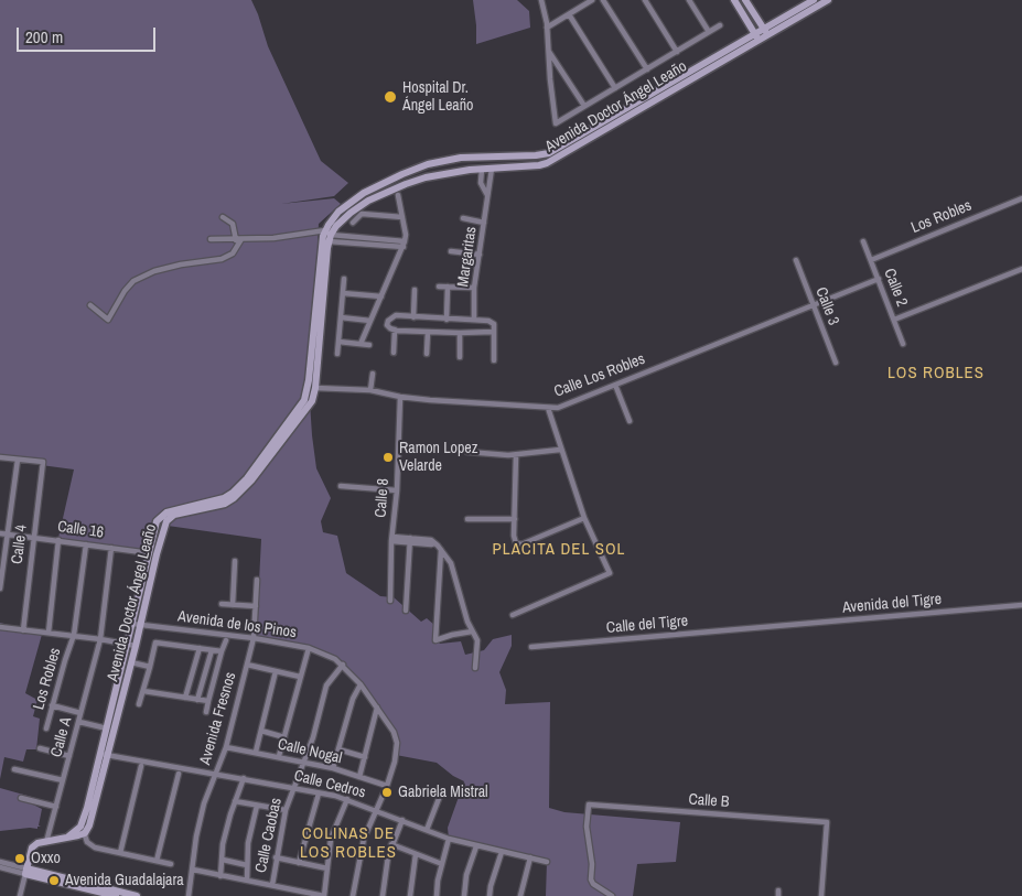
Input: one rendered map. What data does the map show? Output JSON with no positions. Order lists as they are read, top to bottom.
{
  "streets": {
    "street": [
      "Avenida Doctor Ángel Leaño",
      "Los Robles",
      "Margaritas",
      "Calle 2",
      "Calle 3",
      "Calle Los Robles",
      "Calle 8",
      "Calle 16",
      "Calle 4",
      "Avenida del Tigre",
      "Avenida de los Pinos",
      "Calle del Tigre",
      "Avenida Fresnos",
      "Calle A",
      "Calle Nogal",
      "Calle Cedros",
      "Calle B",
      "Calle Caobas"
    ]
  },
  "crossings": [
    ["Avenida Doctor Ángel Leaño", "Margaritas"],
    ["Avenida Doctor Ángel Leaño", "Calle Los Robles"],
    ["Avenida Doctor Ángel Leaño", "Calle 16"],
    ["Avenida Doctor Ángel Leaño", "Avenida de los Pinos"],
    ["Avenida Doctor Ángel Leaño", "Calle Cedros"],
    ["Los Robles", "Calle 2"],
    ["Calle 2", "Calle Los Robles"],
    ["Calle 3", "Calle Los Robles"],
    ["Calle Los Robles", "Calle 8"],
    ["Calle 16", "Calle 4"],
    ["Calle 16", "Calle A"],
    ["Avenida del Tigre", "Calle del Tigre"],
    ["Avenida de los Pinos", "Avenida Fresnos"],
    ["Avenida de los Pinos", "Calle Nogal"],
    ["Avenida de los Pinos", "Calle Cedros"],
    ["Avenida de los Pinos", "Calle Caobas"],
    ["Avenida Fresnos", "Calle Nogal"],
    ["Avenida Fresnos", "Calle Cedros"],
    ["Calle Nogal", "Calle Caobas"],
    ["Calle Cedros", "Calle Caobas"]
  ],
  "districts": ["LOS ROBLES", "PLACITA DEL SOL", "COLINAS DE LOS ROBLES"],
  "places": [
    "Hospital Dr. Ángel Leaño",
    "Ramon Lopez Velarde",
    "Gabriela Mistral",
    "Oxxo",
    "Avenida Guadalajara"
  ],
  "scale_bar": "200 m"
}
